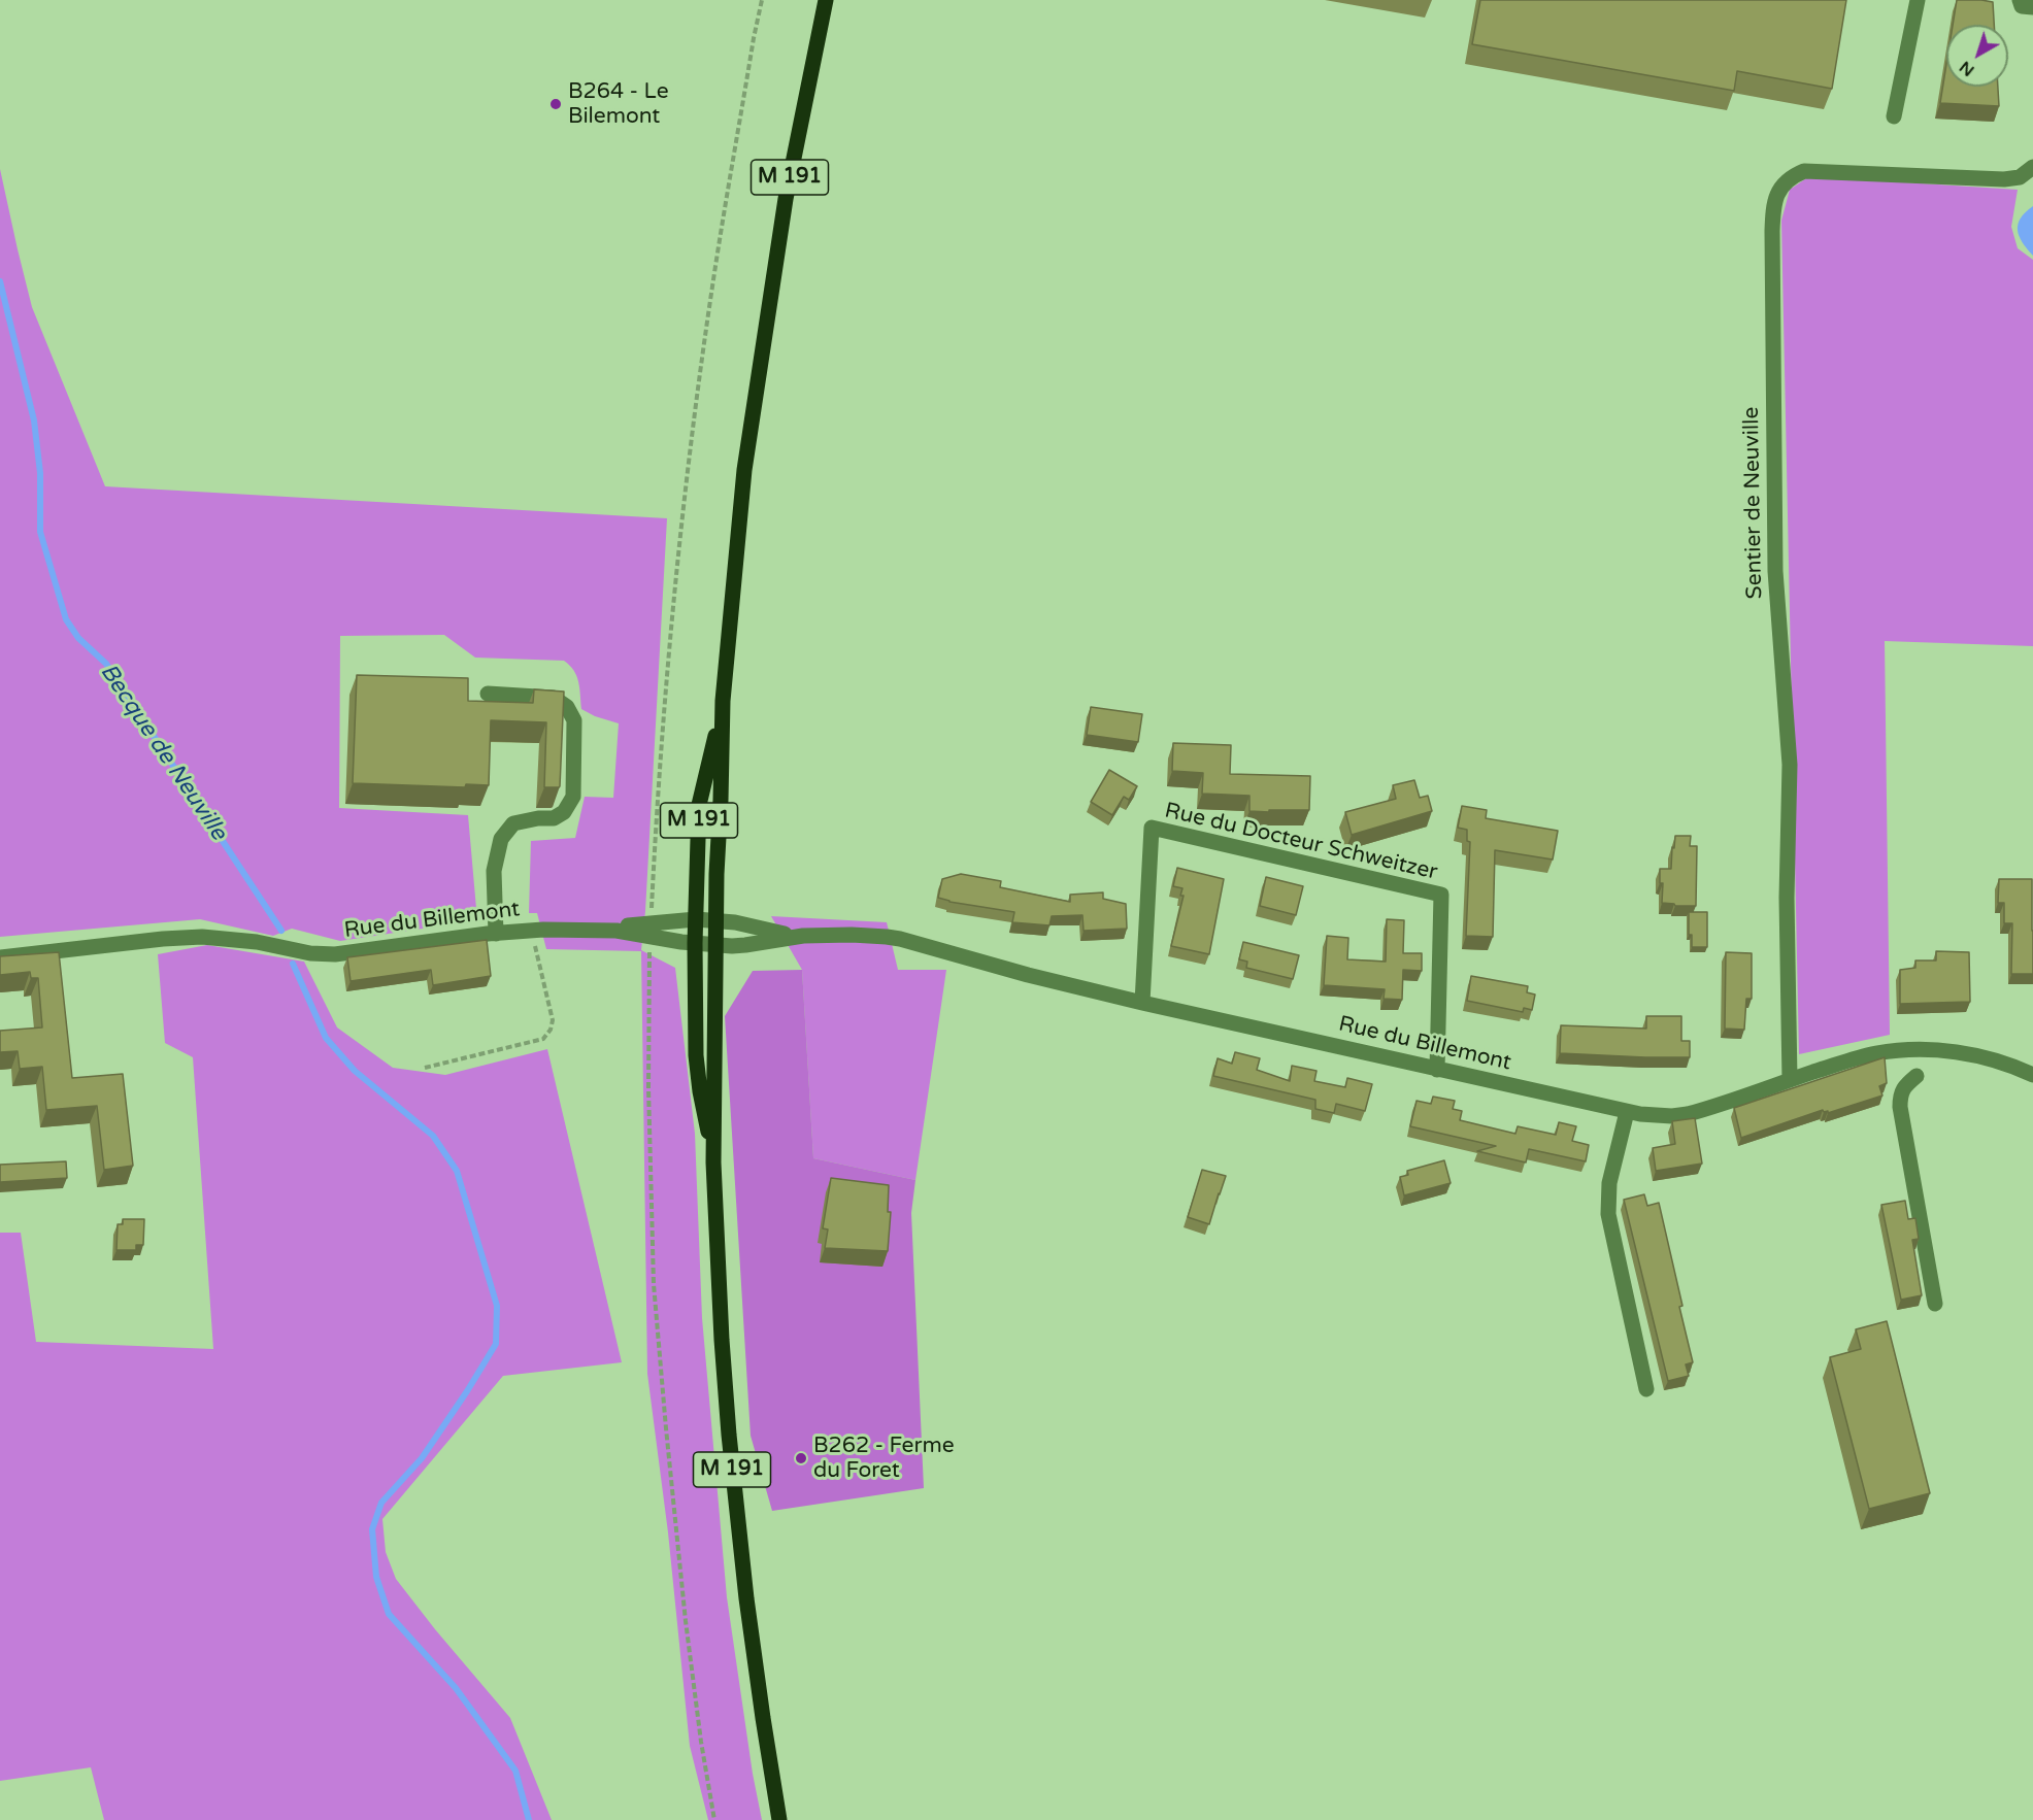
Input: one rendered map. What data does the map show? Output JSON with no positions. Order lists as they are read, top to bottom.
{
  "streets": {
    "main road": ["M 191"],
    "street": ["Sentier de Neuville", "Rue du Docteur Schweitzer", "Rue du Billemont"]
  },
  "crossings": [
    ["M 191", "Rue du Billemont"],
    ["Sentier de Neuville", "Rue du Billemont"],
    ["Rue du Docteur Schweitzer", "Rue du Billemont"]
  ],
  "water": ["Becque de Neuville"],
  "places": ["B264 - Le Bilemont", "B262 - Ferme du Foret"],
  "north": "bottom left"
}
